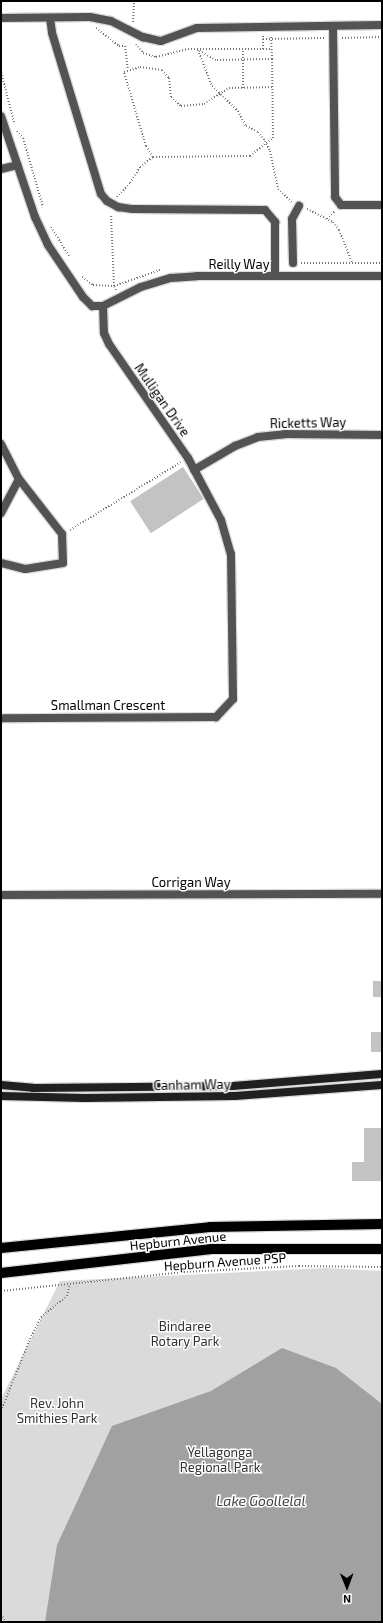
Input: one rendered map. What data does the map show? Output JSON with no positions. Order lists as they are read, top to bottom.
{
  "streets": {
    "main road": ["Canham Way", "Hepburn Avenue"],
    "street": [
      "Reilly Way",
      "Mulligan Drive",
      "Ricketts Way",
      "Smallman Crescent",
      "Corrigan Way"
    ],
    "path": ["Hepburn Avenue PSP"]
  },
  "crossings": [
    ["Reilly Way", "Mulligan Drive"],
    ["Mulligan Drive", "Ricketts Way"],
    ["Mulligan Drive", "Smallman Crescent"]
  ],
  "water": ["Lake Goollelal"],
  "parks": ["Bindaree Rotary Park", "Rev. John Smithies Park", "Yellagonga Regional Park"],
  "north": "bottom"
}
